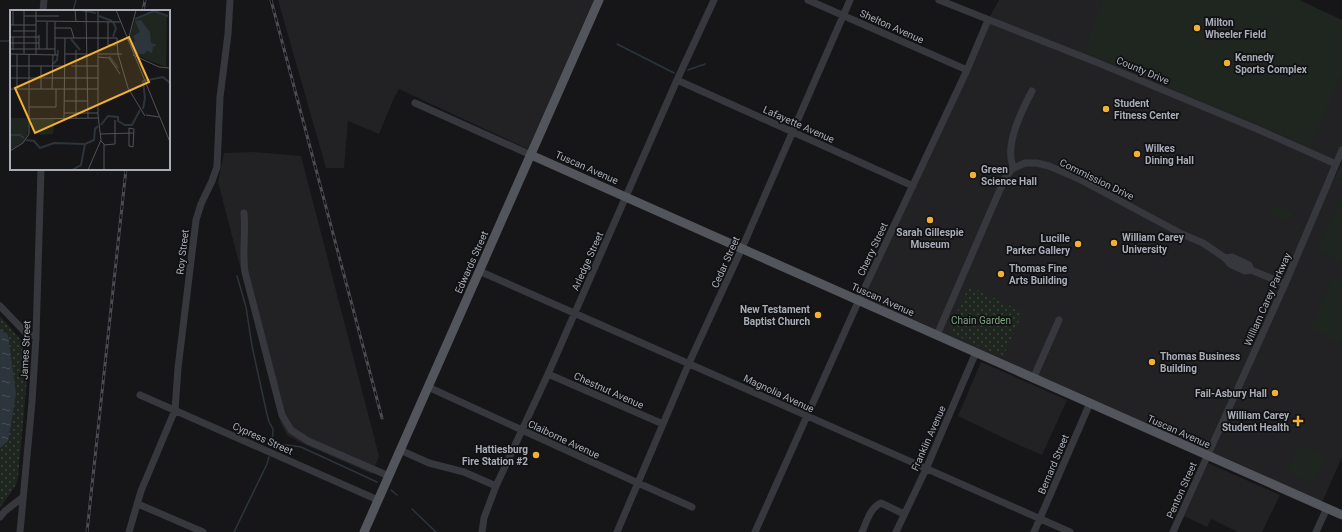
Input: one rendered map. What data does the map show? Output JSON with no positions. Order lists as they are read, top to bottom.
{
  "streets": {
    "main road": ["Tuscan Avenue", "Edwards Street"],
    "street": [
      "Shelton Avenue",
      "County Drive",
      "Lafayette Avenue",
      "Commission Drive",
      "Cherry Street",
      "Roy Street",
      "Arledge Street",
      "Cedar Street",
      "William Carey Parkway",
      "James Street",
      "Chestnut Avenue",
      "Magnolia Avenue",
      "Cypress Street",
      "Franklin Avenue",
      "Claiborne Avenue",
      "Bernard Street",
      "Penton Street"
    ]
  },
  "crossings": [
    ["Shelton Avenue", "Cherry Street"],
    ["Shelton Avenue", "Cedar Street"],
    ["County Drive", "Cherry Street"],
    ["County Drive", "William Carey Parkway"],
    ["Lafayette Avenue", "Cherry Street"],
    ["Lafayette Avenue", "Arledge Street"],
    ["Lafayette Avenue", "Cedar Street"],
    ["Tuscan Avenue", "Cherry Street"],
    ["Tuscan Avenue", "Arledge Street"],
    ["Tuscan Avenue", "Edwards Street"],
    ["Tuscan Avenue", "Cedar Street"],
    ["Tuscan Avenue", "William Carey Parkway"],
    ["Tuscan Avenue", "Franklin Avenue"],
    ["Tuscan Avenue", "Bernard Street"],
    ["Tuscan Avenue", "Penton Street"],
    ["Commission Drive", "William Carey Parkway"],
    ["Cherry Street", "Magnolia Avenue"],
    ["Roy Street", "Cypress Street"],
    ["Arledge Street", "Chestnut Avenue"],
    ["Arledge Street", "Magnolia Avenue"],
    ["Arledge Street", "Claiborne Avenue"],
    ["Edwards Street", "Magnolia Avenue"],
    ["Edwards Street", "Cypress Street"],
    ["Edwards Street", "Claiborne Avenue"],
    ["Cedar Street", "Chestnut Avenue"],
    ["Cedar Street", "Magnolia Avenue"],
    ["Cedar Street", "Claiborne Avenue"],
    ["William Carey Parkway", "Penton Street"],
    ["Magnolia Avenue", "Franklin Avenue"],
    ["Magnolia Avenue", "Bernard Street"]
  ],
  "parks": ["Chain Garden"],
  "places": {
    "other": [
      "Milton Wheeler Field",
      "Kennedy Sports Complex",
      "Student Fitness Center",
      "Wilkes Dining Hall",
      "Green Science Hall",
      "Sarah Gillespie Museum",
      "William Carey University",
      "Lucille Parker Gallery",
      "Thomas Fine Arts Building",
      "New Testament Baptist Church",
      "Thomas Business Building",
      "Fail-Asbury Hall",
      "Hattiesburg Fire Station #2"
    ],
    "health": ["William Carey Student Health"]
  }
}
